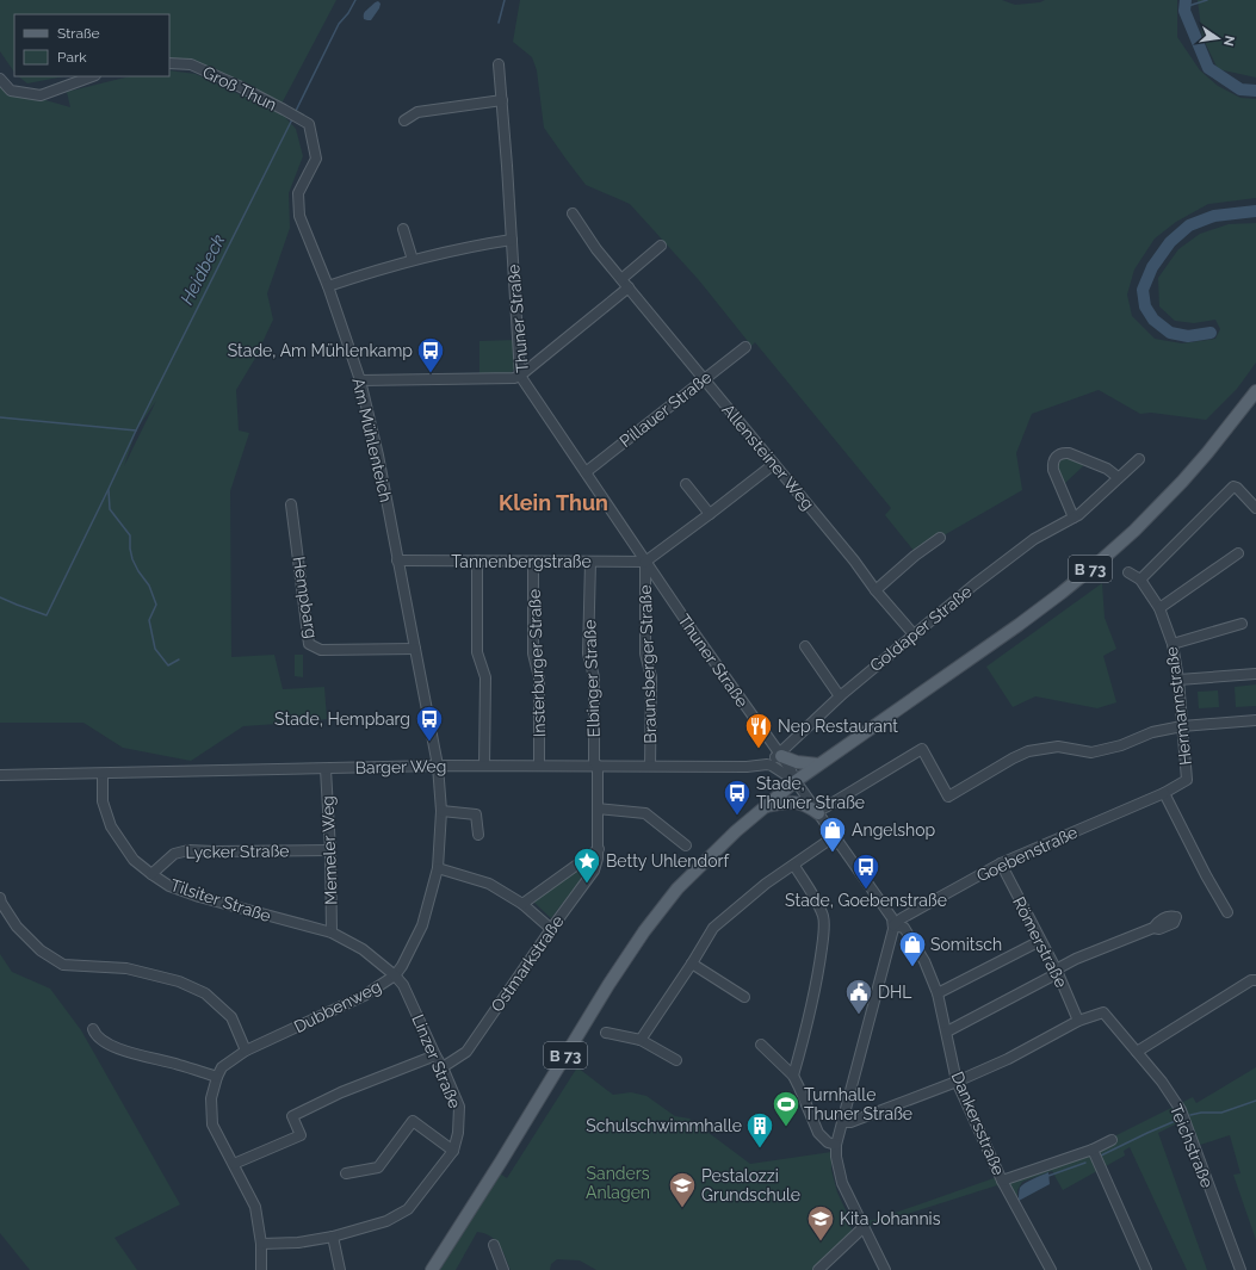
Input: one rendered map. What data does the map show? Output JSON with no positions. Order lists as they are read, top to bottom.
{
  "streets": {
    "main road": ["B 73"],
    "street": [
      "Groß Thun",
      "Thuner Straße",
      "Pillauer Straße",
      "Am Mühlenteich",
      "Allensteiner Weg",
      "Tannenbergstraße",
      "Hempbarg",
      "Goldaper Straße",
      "Insterburger Straße",
      "Braunsberger Straße",
      "Elbinger Straße",
      "Hermannstraße",
      "Barger Weg",
      "Memeler Weg",
      "Lycker Straße",
      "Goebenstraße",
      "Tilsiter Straße",
      "Römerstraße",
      "Ostmarkstraße",
      "Dubbenweg",
      "Linzer Straße",
      "Dankersstraße",
      "Teichstraße"
    ]
  },
  "crossings": [
    ["Groß Thun", "Am Mühlenteich"],
    ["Thuner Straße", "Pillauer Straße"],
    ["Thuner Straße", "Tannenbergstraße"],
    ["Thuner Straße", "B 73"],
    ["Thuner Straße", "Goldaper Straße"],
    ["Thuner Straße", "Braunsberger Straße"],
    ["Thuner Straße", "Goebenstraße"],
    ["Thuner Straße", "Dankersstraße"],
    ["Pillauer Straße", "Allensteiner Weg"],
    ["Am Mühlenteich", "Tannenbergstraße"],
    ["Am Mühlenteich", "Hempbarg"],
    ["Am Mühlenteich", "Barger Weg"],
    ["Am Mühlenteich", "Dubbenweg"],
    ["Allensteiner Weg", "Goldaper Straße"],
    ["Tannenbergstraße", "Insterburger Straße"],
    ["Tannenbergstraße", "Braunsberger Straße"],
    ["Tannenbergstraße", "Elbinger Straße"],
    ["Goldaper Straße", "Barger Weg"],
    ["Insterburger Straße", "Barger Weg"],
    ["Braunsberger Straße", "Barger Weg"],
    ["Elbinger Straße", "Barger Weg"],
    ["Elbinger Straße", "Ostmarkstraße"],
    ["Hermannstraße", "Goebenstraße"],
    ["Barger Weg", "Memeler Weg"],
    ["Barger Weg", "Tilsiter Straße"],
    ["Barger Weg", "Ostmarkstraße"],
    ["Barger Weg", "Dubbenweg"],
    ["Memeler Weg", "Lycker Straße"],
    ["Memeler Weg", "Tilsiter Straße"],
    ["Lycker Straße", "Tilsiter Straße"],
    ["Goebenstraße", "Römerstraße"],
    ["Goebenstraße", "Dankersstraße"],
    ["Tilsiter Straße", "Dubbenweg"],
    ["Tilsiter Straße", "Linzer Straße"],
    ["Römerstraße", "Teichstraße"],
    ["Ostmarkstraße", "Linzer Straße"],
    ["Dubbenweg", "Linzer Straße"]
  ],
  "districts": ["Klein Thun"],
  "water": ["Heidbeck"],
  "parks": ["Sanders Anlagen"],
  "places": {
    "bus stop": [
      "Stade, Am Mühlenkamp",
      "Stade, Hempbarg",
      "Stade, Thuner Straße",
      "Stade, Goebenstraße"
    ],
    "restaurant": ["Nep Restaurant"],
    "shop": ["Angelshop", "Somitsch"],
    "place": ["Betty Uhlendorf"],
    "public building": ["DHL"],
    "sports": ["Turnhalle Thuner Straße"],
    "building": ["Schulschwimmhalle"],
    "school or university": ["Pestalozzi Grundschule", "Kita Johannis"]
  },
  "legend": ["Straße", "Park"],
  "north": "right"
}
